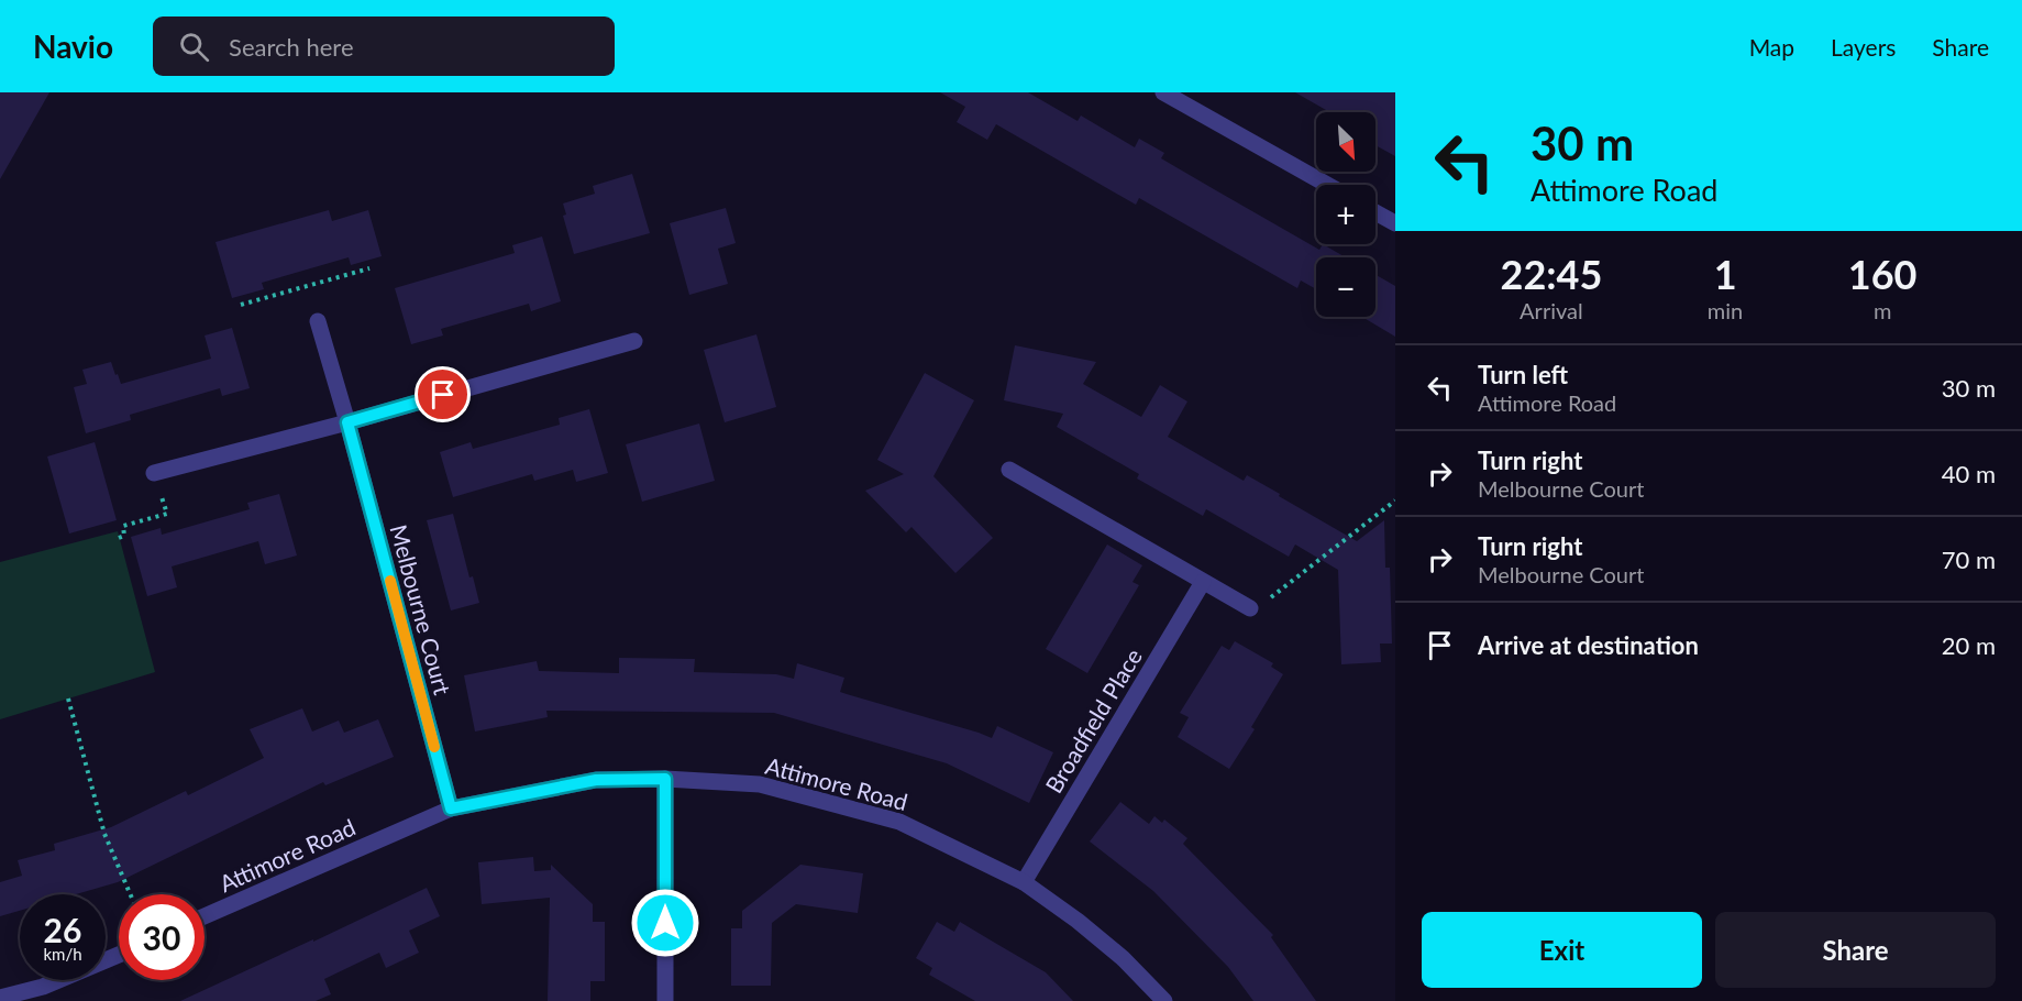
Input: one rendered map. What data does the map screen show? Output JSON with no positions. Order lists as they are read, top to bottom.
{
  "streets": {
    "street": ["Melbourne Court", "Broadfield Place", "Attimore Road"]
  },
  "crossings": [
    ["Melbourne Court", "Attimore Road"],
    ["Broadfield Place", "Attimore Road"]
  ],
  "north": "bottom right",
  "page": {
    "header": "Navio",
    "search": "Search here",
    "nav": ["Map", "Layers", "Share"],
    "turn": ["30 m", "Attimore Road"],
    "map_buttons": ["+", "−"],
    "eta": [
      "22:45",
      "Arrival",
      "1",
      "min",
      "160",
      "m"
    ],
    "list": [
      {
        "name": "Turn left",
        "note": "Attimore Road",
        "value": "30 m"
      },
      {
        "name": "Turn right",
        "note": "Melbourne Court",
        "value": "40 m"
      },
      {
        "name": "Turn right",
        "note": "Melbourne Court",
        "value": "70 m"
      },
      {
        "name": "Arrive at destination",
        "value": "20 m"
      }
    ],
    "speed": "26 km/h",
    "limit": "30",
    "buttons": ["Exit", "Share"]
  }
}
